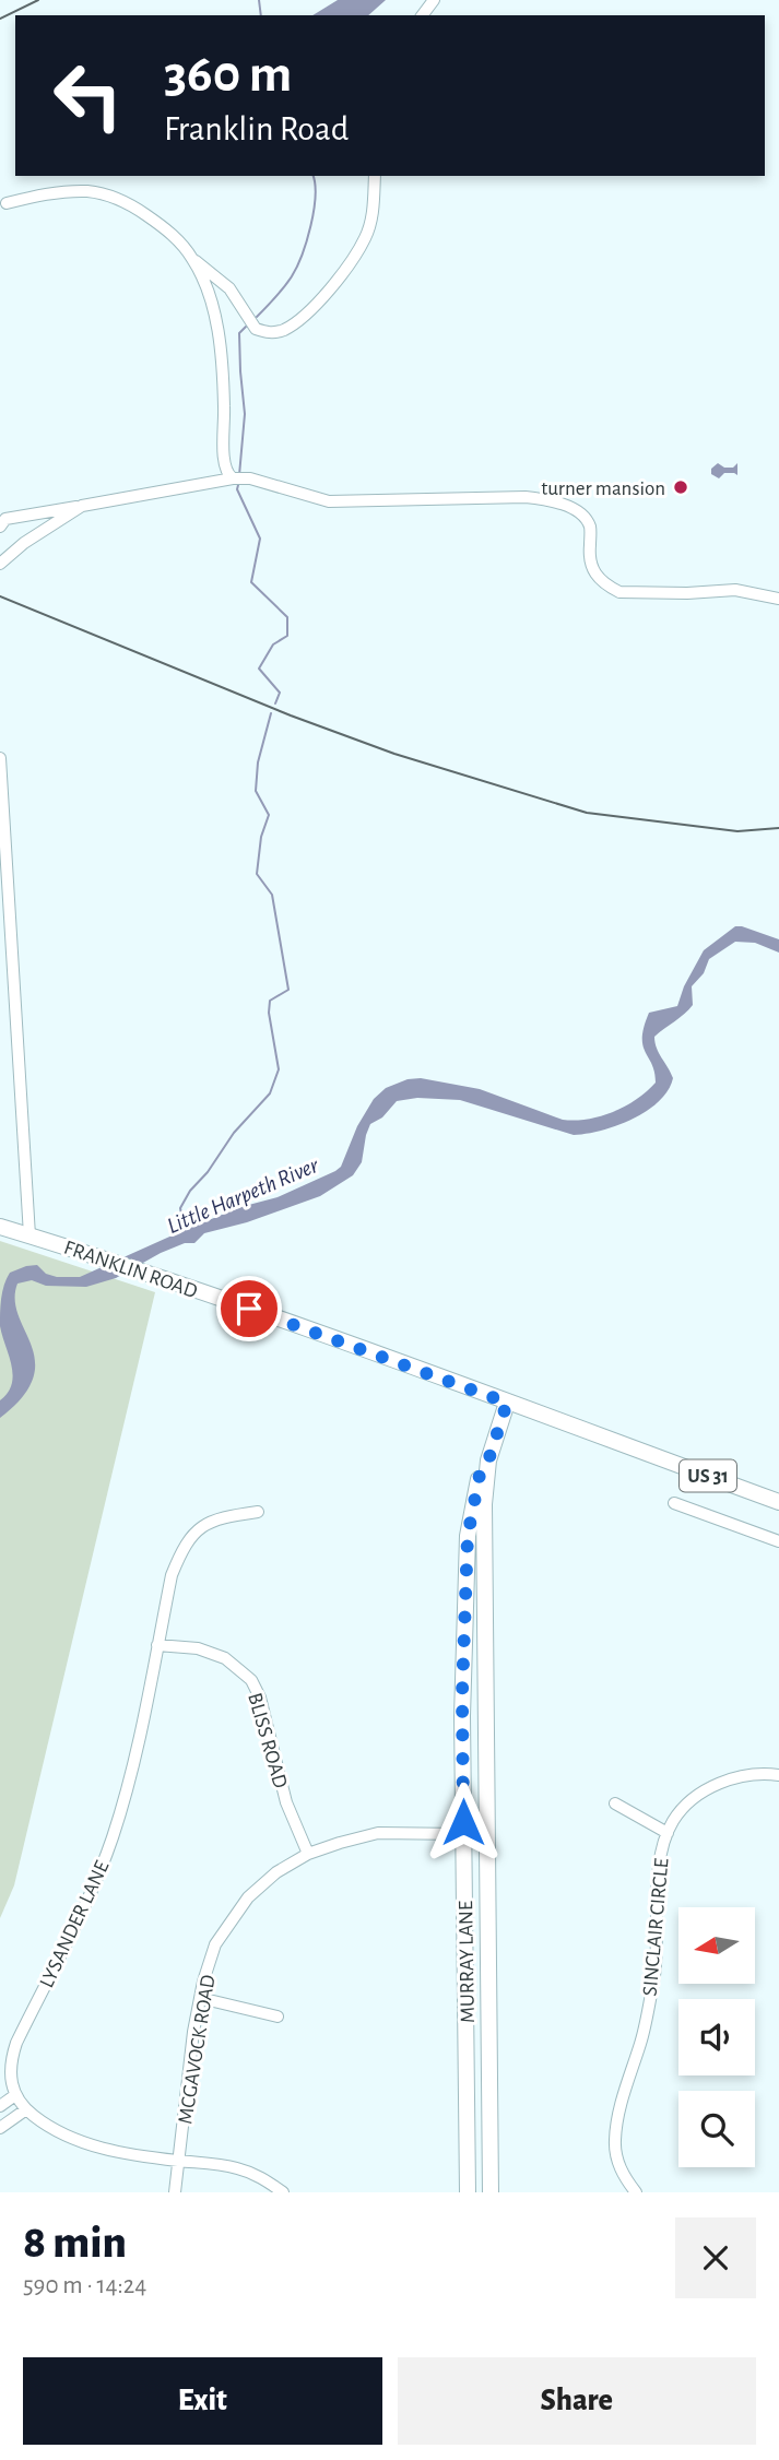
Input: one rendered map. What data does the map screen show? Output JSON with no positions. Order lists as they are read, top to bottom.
{
  "streets": {
    "main road": ["FRANKLIN ROAD", "US 31", "MURRAY LANE"],
    "street": [
      "BLISS ROAD",
      "LYSANDER LANE",
      "SINCLAIR CIRCLE",
      "MCGAVOCK ROAD"
    ]
  },
  "crossings": [
    ["FRANKLIN ROAD", "MURRAY LANE"],
    ["BLISS ROAD", "LYSANDER LANE"],
    ["BLISS ROAD", "MCGAVOCK ROAD"],
    ["MURRAY LANE", "MCGAVOCK ROAD"]
  ],
  "water": ["Little Harpeth River"],
  "places": ["turner mansion"],
  "north": "left",
  "page": {
    "turn": ["360 m", "Franklin Road"],
    "heading": ["8 min", "590 m · 14:24"],
    "buttons": ["Exit", "Share"]
  }
}
